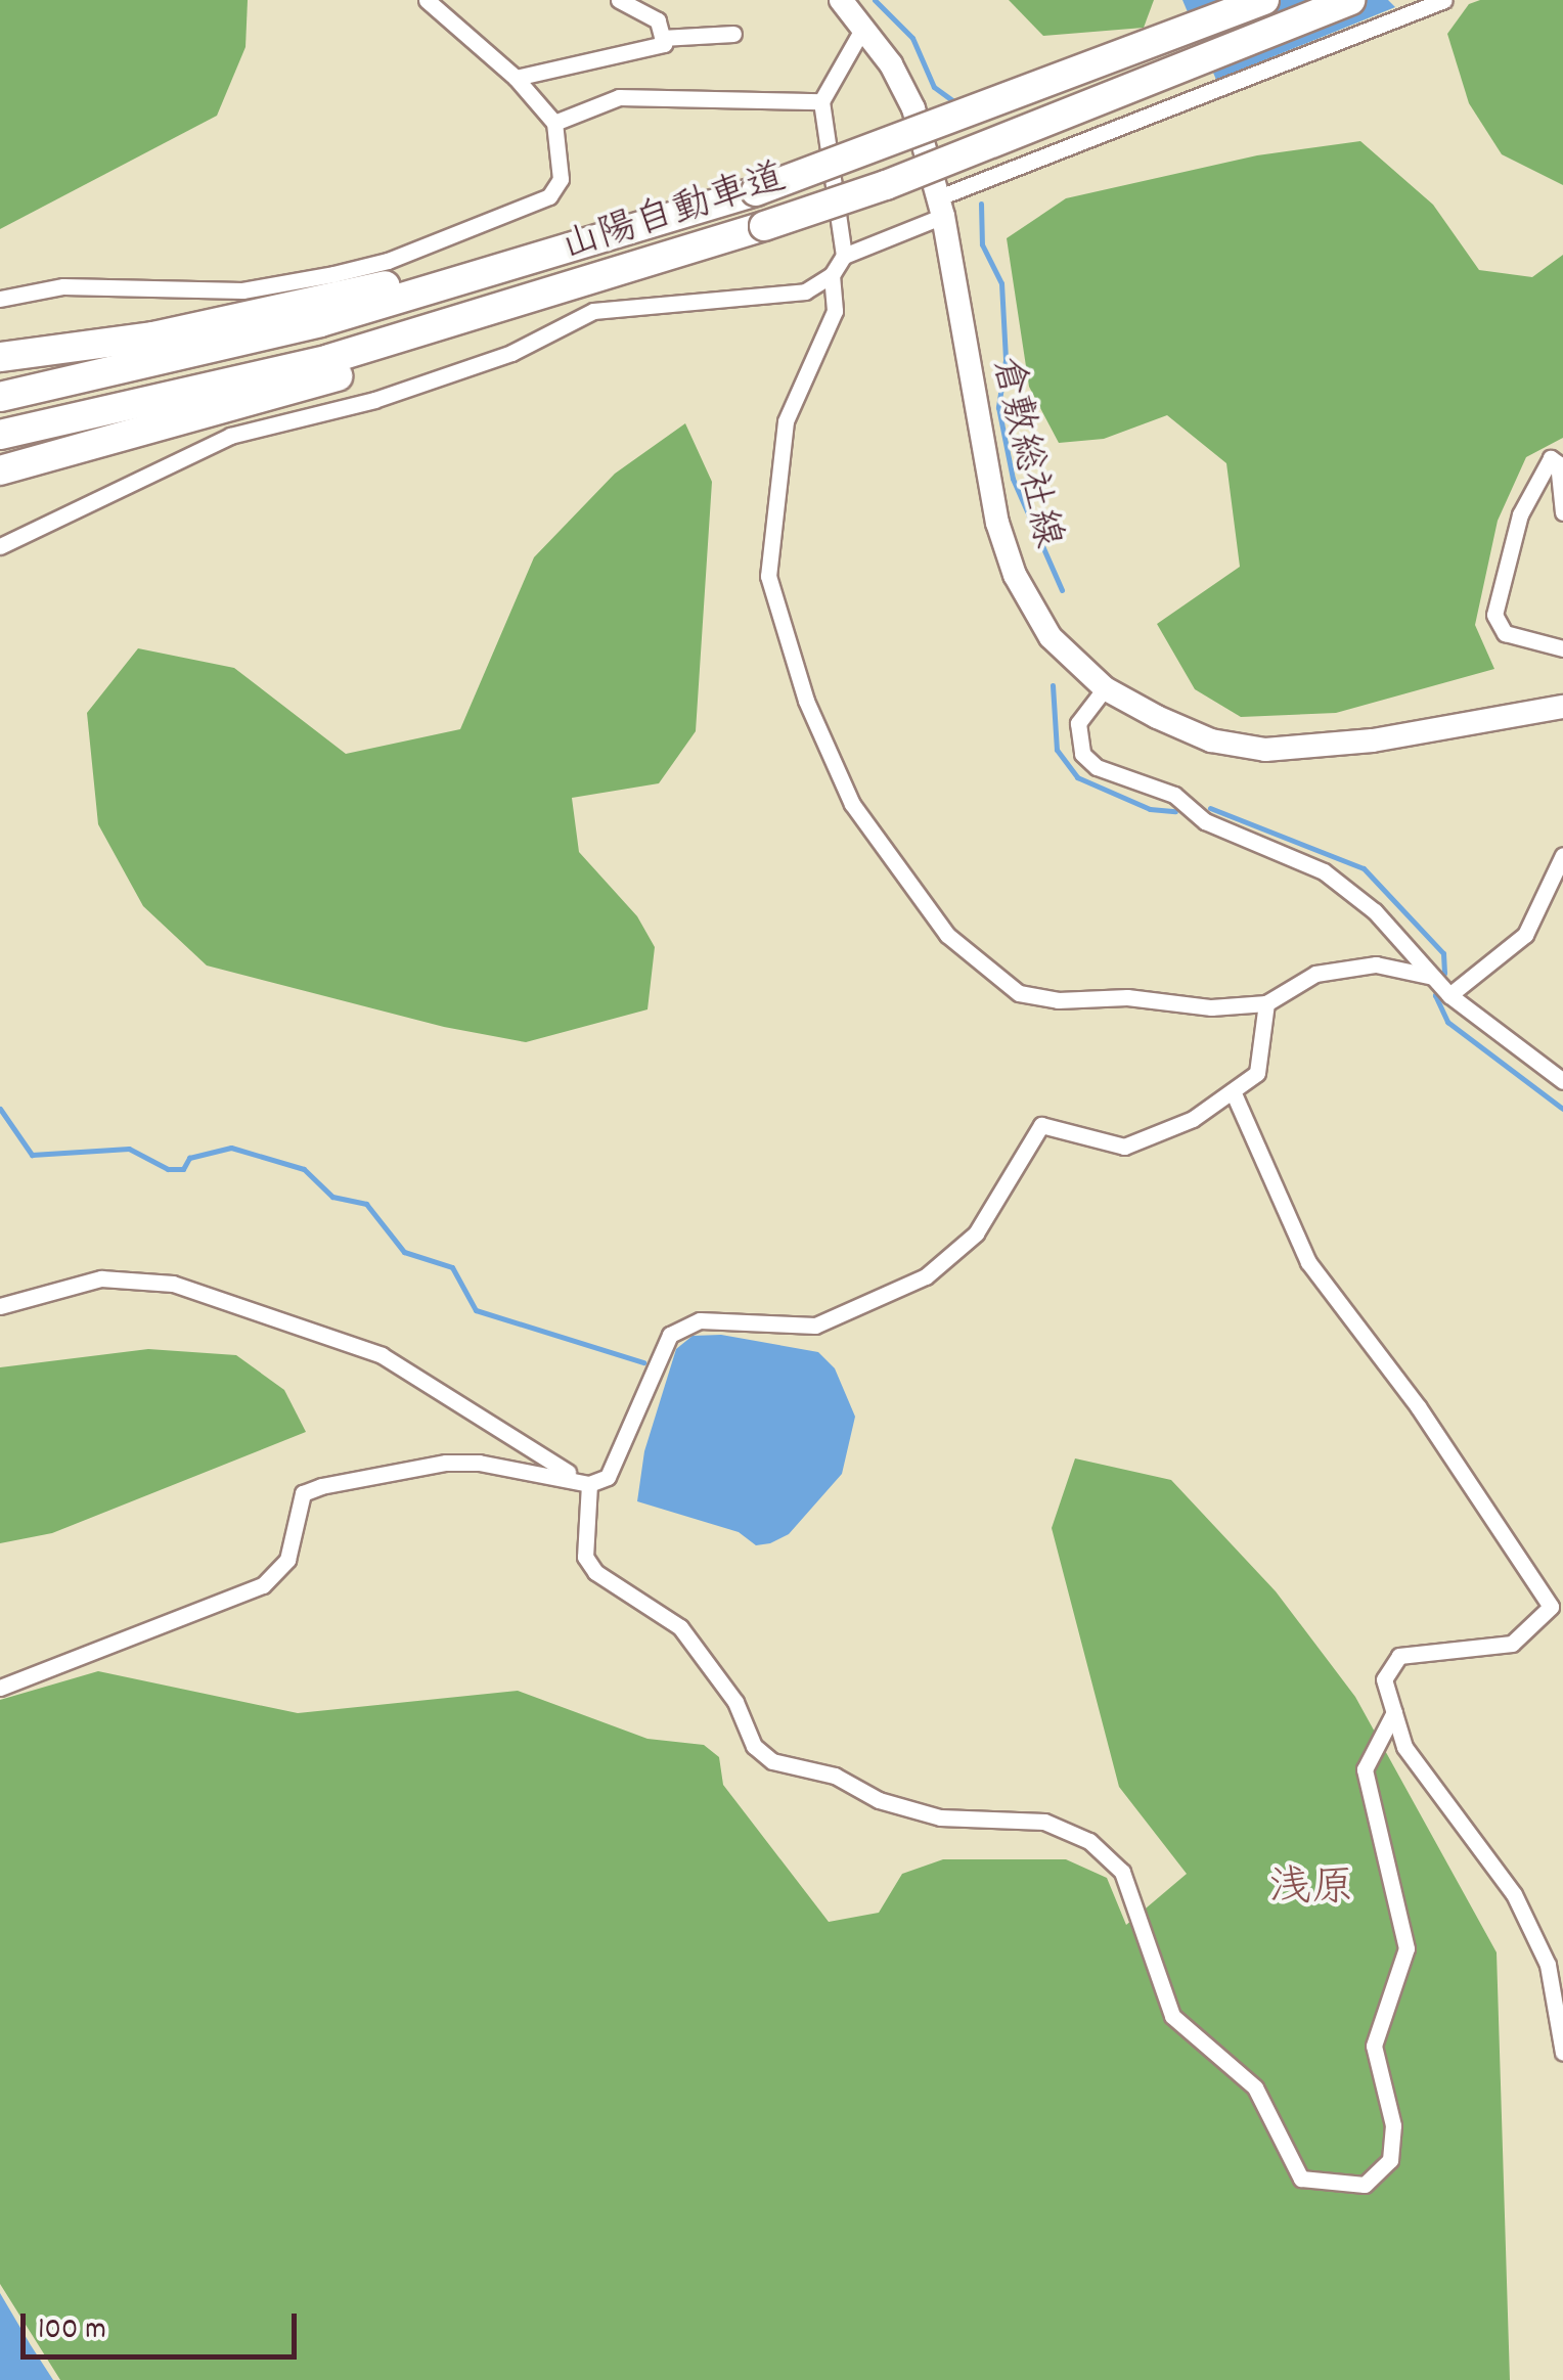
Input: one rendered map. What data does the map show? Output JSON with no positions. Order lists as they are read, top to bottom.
{
  "streets": {
    "highway": ["山陽自動車道"],
    "main road": ["倉敷総社線"]
  },
  "districts": ["浅原"],
  "scale_bar": "100 m"
}
